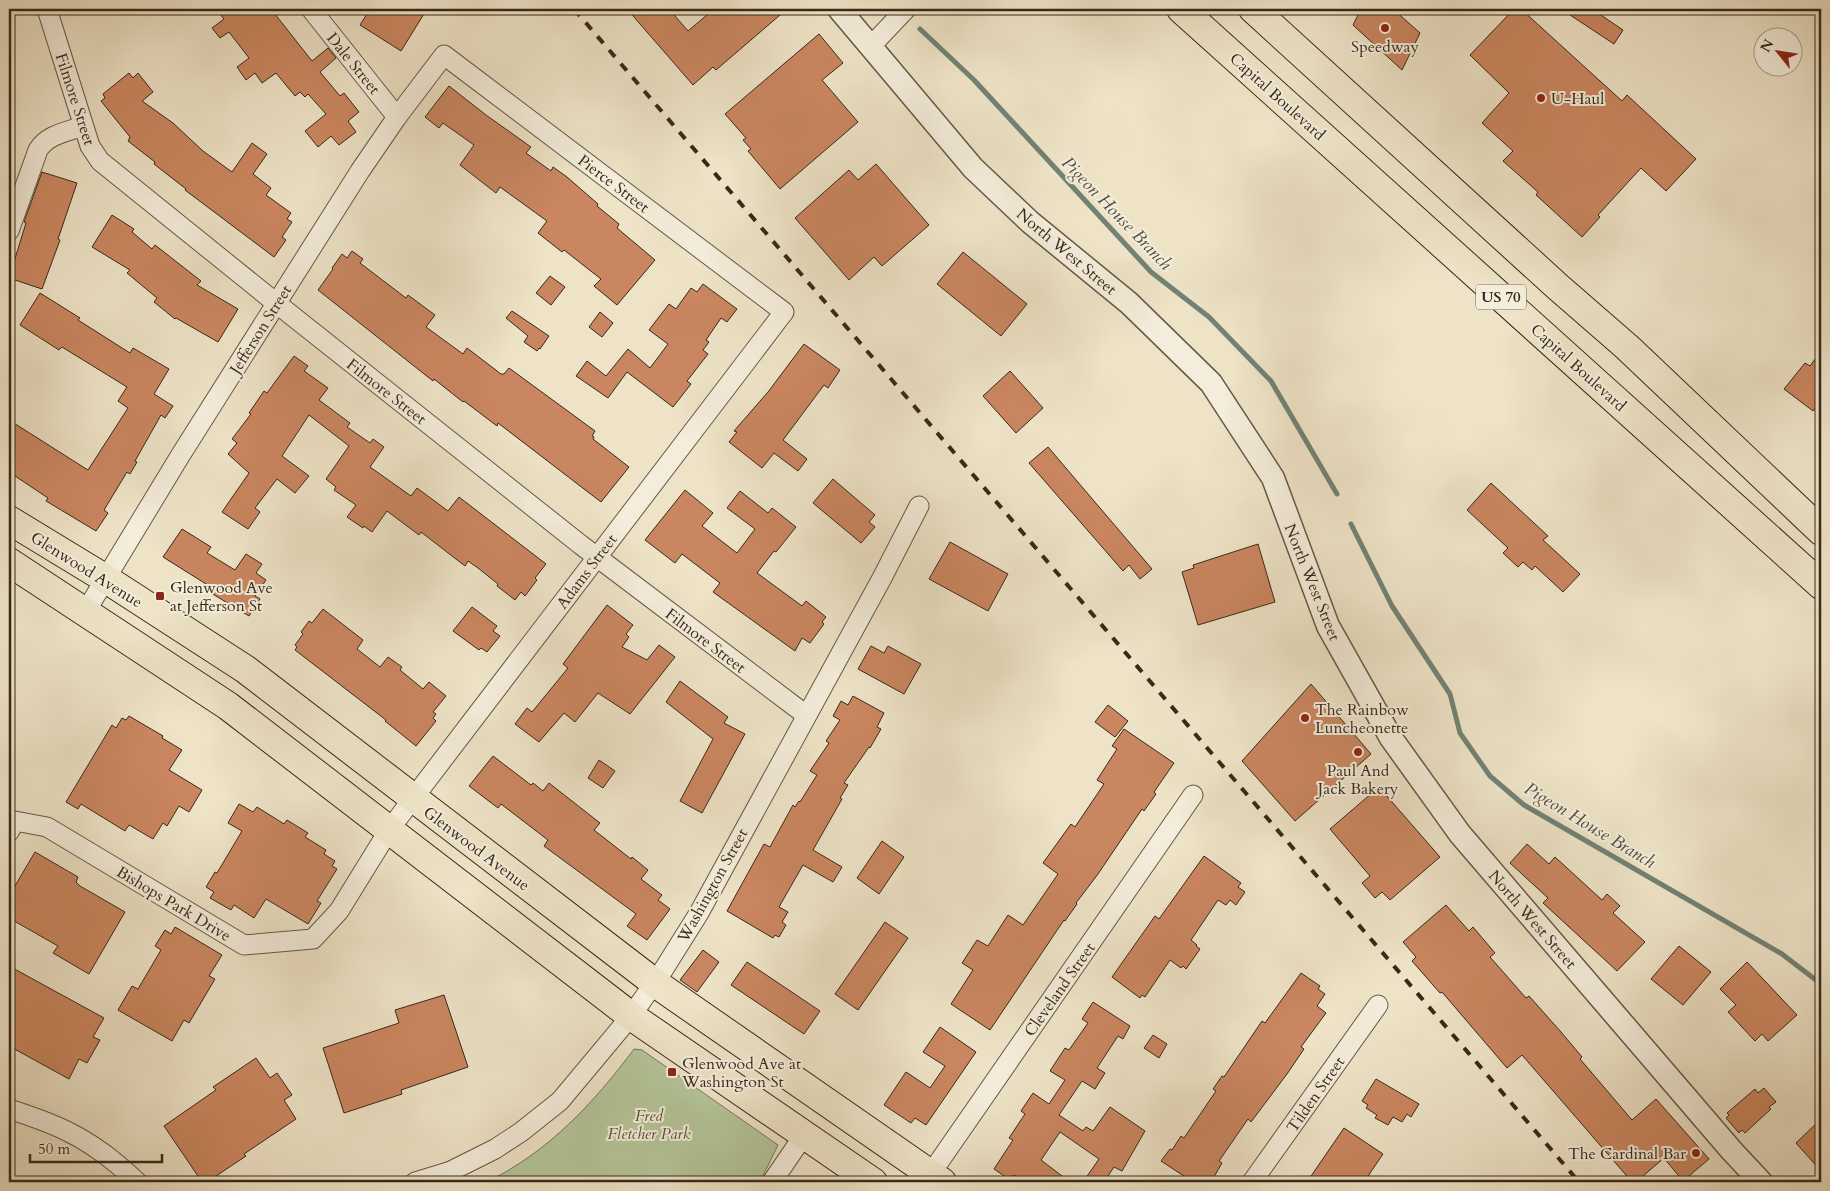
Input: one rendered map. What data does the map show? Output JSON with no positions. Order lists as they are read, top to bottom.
{
  "streets": {
    "main road": ["Capital Boulevard", "US 70", "Glenwood Avenue"],
    "street": [
      "Dale Street",
      "Filmore Street",
      "Pierce Street",
      "North West Street",
      "Jefferson Street",
      "Adams Street",
      "Washington Street",
      "Bishops Park Drive",
      "Cleveland Street",
      "Tilden Street"
    ]
  },
  "crossings": [
    ["Dale Street", "Jefferson Street"],
    ["Filmore Street", "Jefferson Street"],
    ["Filmore Street", "Adams Street"],
    ["Filmore Street", "Washington Street"],
    ["Pierce Street", "Jefferson Street"],
    ["Pierce Street", "Adams Street"],
    ["Jefferson Street", "Glenwood Avenue"],
    ["Glenwood Avenue", "Adams Street"],
    ["Glenwood Avenue", "Washington Street"],
    ["Glenwood Avenue", "Cleveland Street"],
    ["Adams Street", "Bishops Park Drive"]
  ],
  "water": ["Pigeon House Branch"],
  "parks": ["Fred Fletcher Park"],
  "places": {
    "other": [
      "Speedway",
      "U-Haul",
      "The Rainbow Luncheonette",
      "Paul And Jack Bakery",
      "The Cardinal Bar"
    ],
    "transit": ["Glenwood Ave at Jefferson St", "Glenwood Ave at Washington St"]
  },
  "scale_bar": "50 m",
  "north": "top left"
}
